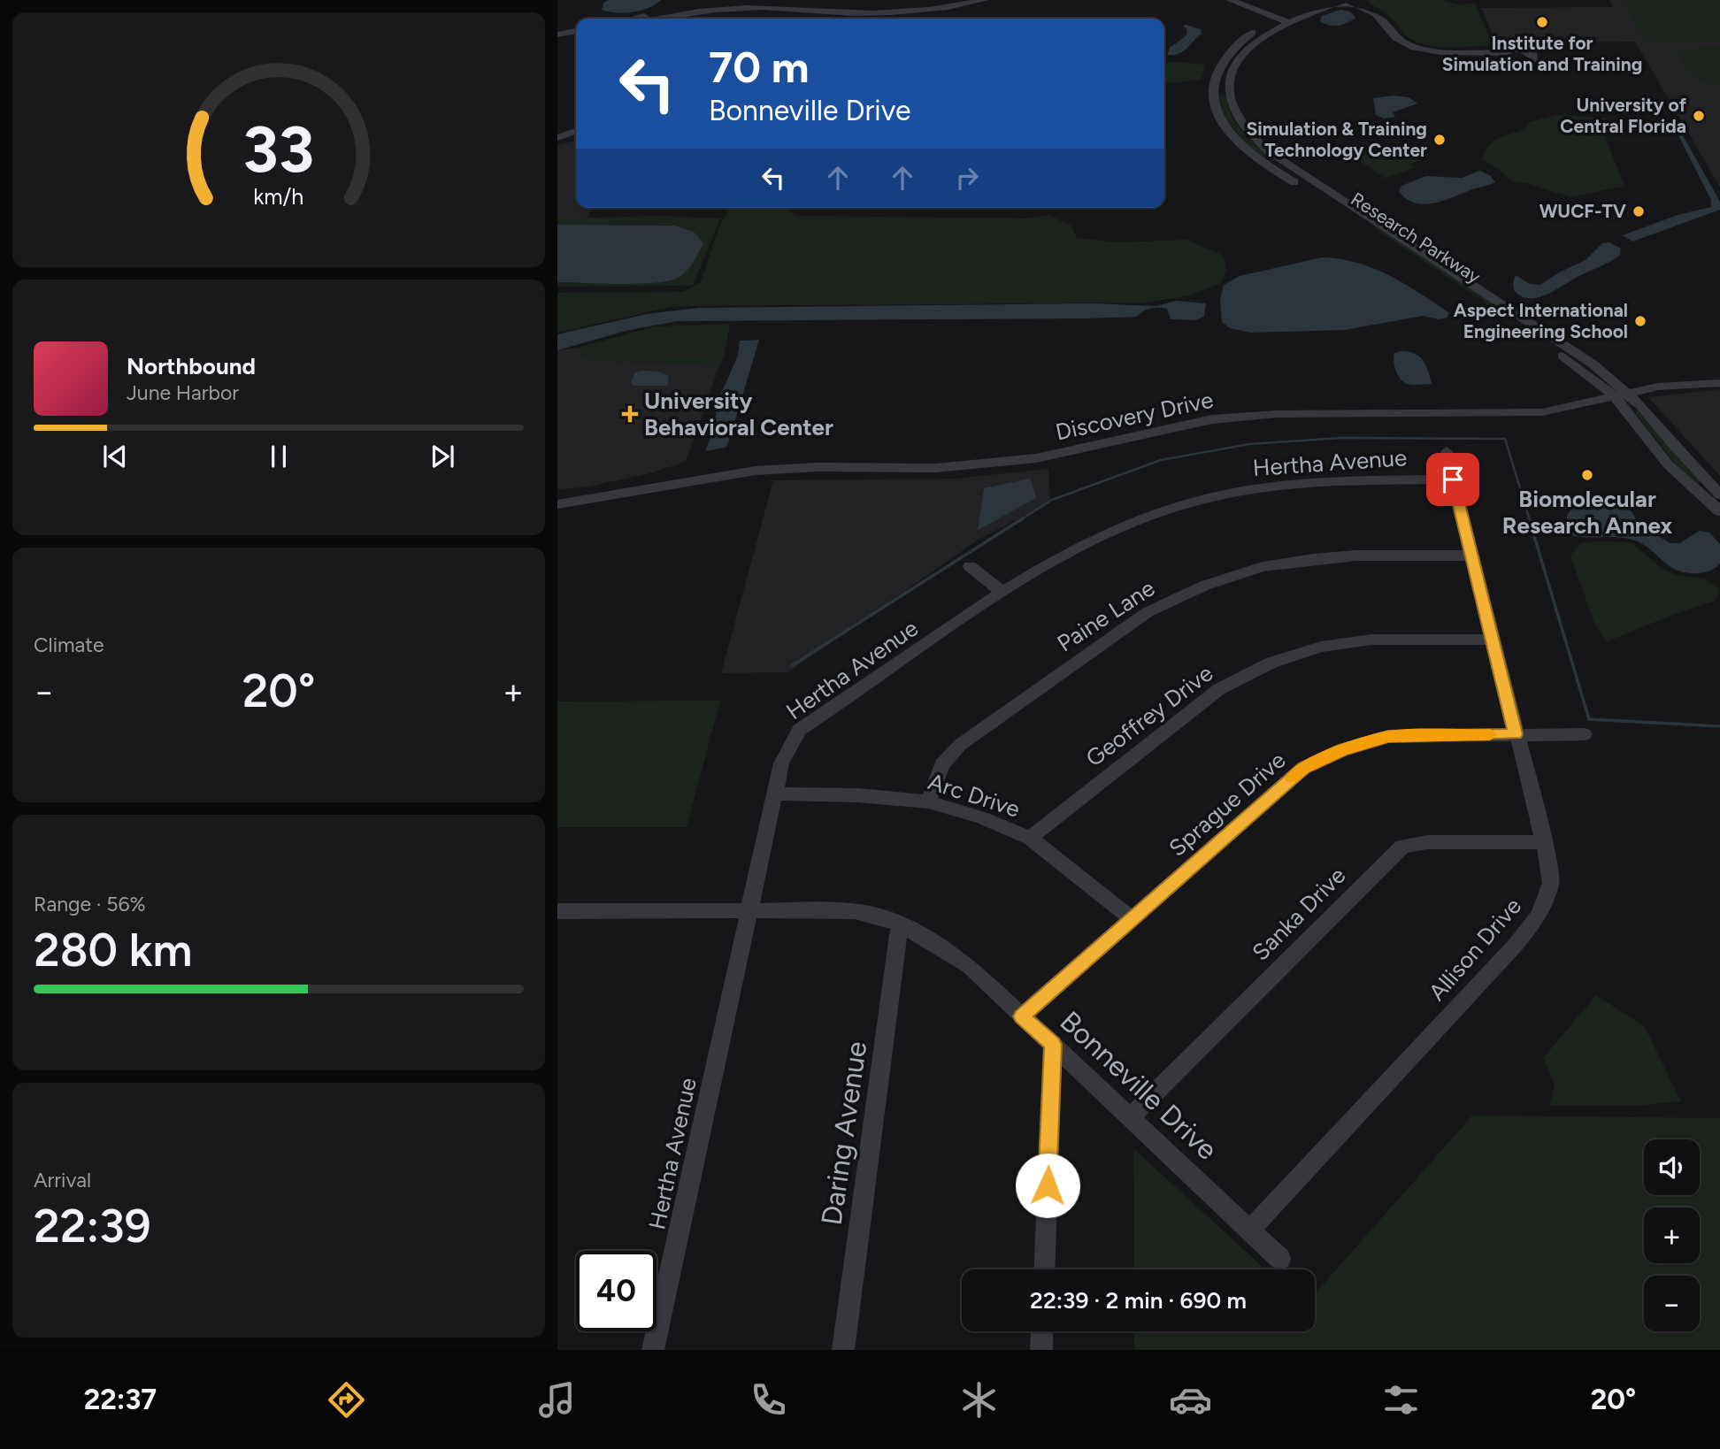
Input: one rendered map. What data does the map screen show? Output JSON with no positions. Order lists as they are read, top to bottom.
{
  "streets": {
    "street": [
      "Research Parkway",
      "Discovery Drive",
      "Hertha Avenue",
      "Paine Lane",
      "Geoffrey Drive",
      "Arc Drive",
      "Sprague Drive",
      "Sanka Drive",
      "Allison Drive",
      "Bonneville Drive",
      "Daring Avenue"
    ]
  },
  "crossings": [
    ["Research Parkway", "Discovery Drive"],
    ["Hertha Avenue", "Arc Drive"],
    ["Hertha Avenue", "Allison Drive"],
    ["Hertha Avenue", "Bonneville Drive"],
    ["Paine Lane", "Arc Drive"],
    ["Paine Lane", "Allison Drive"],
    ["Geoffrey Drive", "Arc Drive"],
    ["Geoffrey Drive", "Allison Drive"],
    ["Arc Drive", "Sprague Drive"],
    ["Sprague Drive", "Allison Drive"],
    ["Sprague Drive", "Bonneville Drive"],
    ["Sanka Drive", "Allison Drive"],
    ["Sanka Drive", "Bonneville Drive"],
    ["Allison Drive", "Bonneville Drive"],
    ["Bonneville Drive", "Daring Avenue"]
  ],
  "places": {
    "other": [
      "Institute for Simulation and Training",
      "University of Central Florida",
      "Simulation & Training Technology Center",
      "WUCF-TV",
      "Aspect International Engineering School",
      "Biomolecular Research Annex"
    ],
    "health": ["University Behavioral Center"]
  },
  "page": {
    "turn": ["70 m", "Bonneville Drive"],
    "song": ["Northbound", "June Harbor"],
    "tile": [
      "Climate",
      ["Range · 56%", "280 km"],
      ["Arrival", "22:39"]
    ],
    "heat": ["−", "20°", "+"],
    "map_buttons": ["+", "−"],
    "limit": "40",
    "trip": "22:39 · 2 min · 690 m",
    "tabs": ["22:37", "20°"],
    "gauge": ["33", "km/h"]
  }
}
